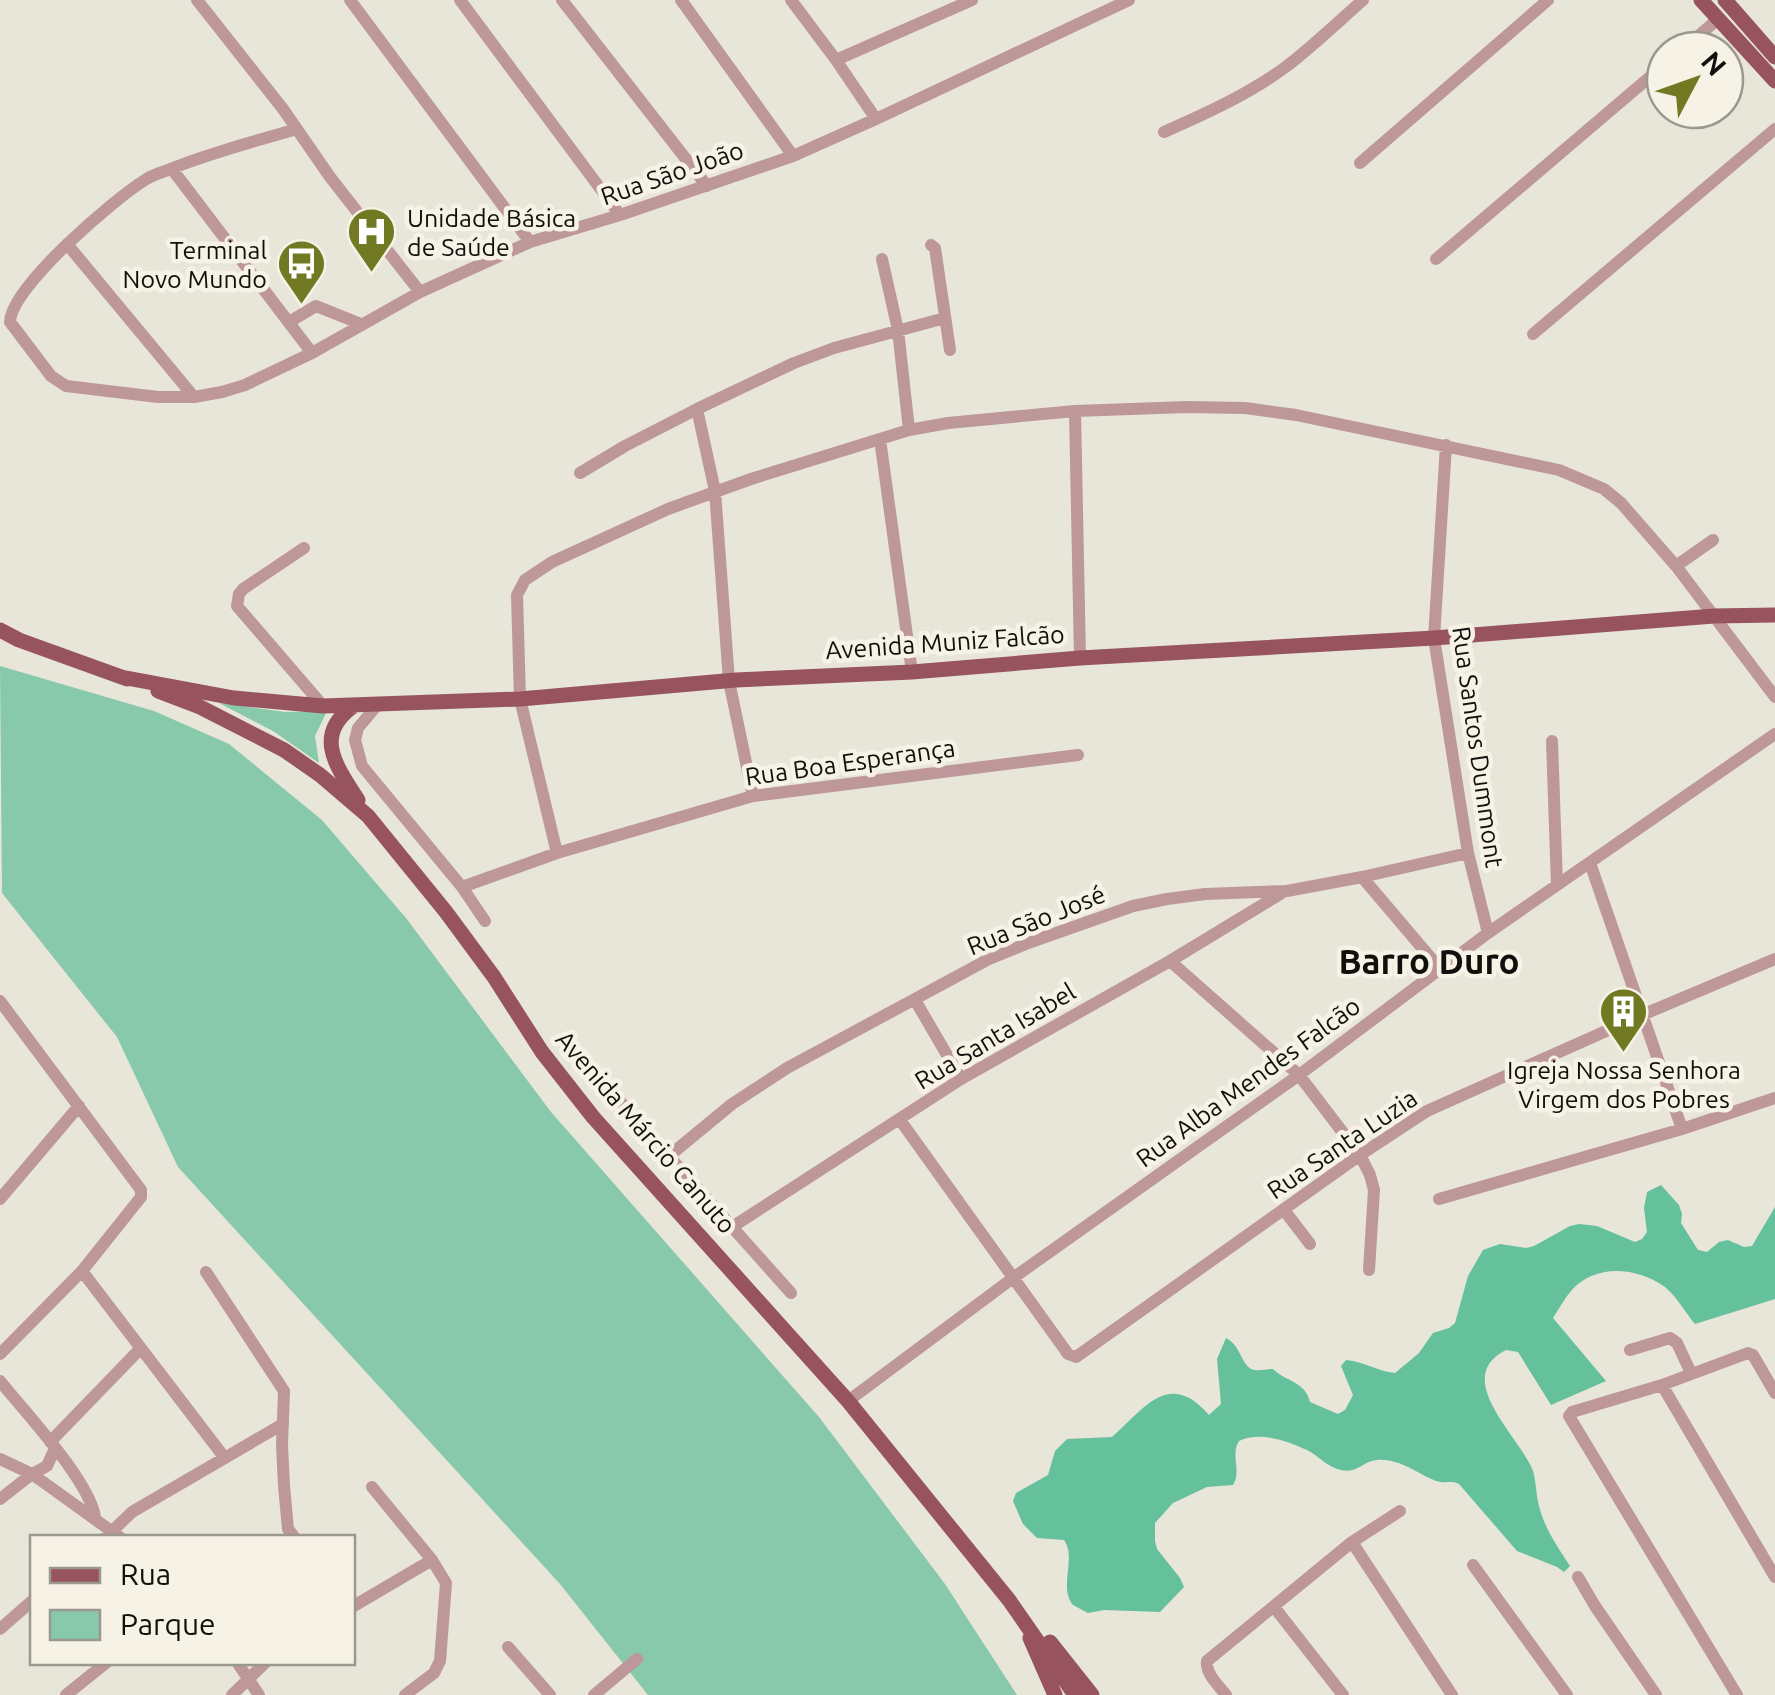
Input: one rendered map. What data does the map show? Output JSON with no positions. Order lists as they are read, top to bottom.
{
  "streets": {
    "main road": ["Avenida Muniz Falcão", "Avenida Márcio Canuto"],
    "street": [
      "Rua São João",
      "Rua Santos Dummont",
      "Rua Boa Esperança",
      "Rua São José",
      "Rua Santa Isabel",
      "Rua Alba Mendes Falcão",
      "Rua Santa Luzia"
    ]
  },
  "crossings": [
    ["Avenida Muniz Falcão", "Rua Santos Dummont"],
    ["Avenida Muniz Falcão", "Avenida Márcio Canuto"],
    ["Rua Santos Dummont", "Rua São José"],
    ["Rua Santos Dummont", "Rua Alba Mendes Falcão"],
    ["Rua São José", "Rua Santa Isabel"],
    ["Rua Alba Mendes Falcão", "Avenida Márcio Canuto"],
    ["Rua Alba Mendes Falcão", "Rua Santa Luzia"]
  ],
  "districts": ["Barro Duro"],
  "places": {
    "hospital": ["Unidade Básica de Saúde"],
    "bus stop": ["Terminal Novo Mundo"],
    "building": ["Igreja Nossa Senhora Virgem dos Pobres"]
  },
  "legend": ["Rua", "Parque"],
  "north": "top right"
}
